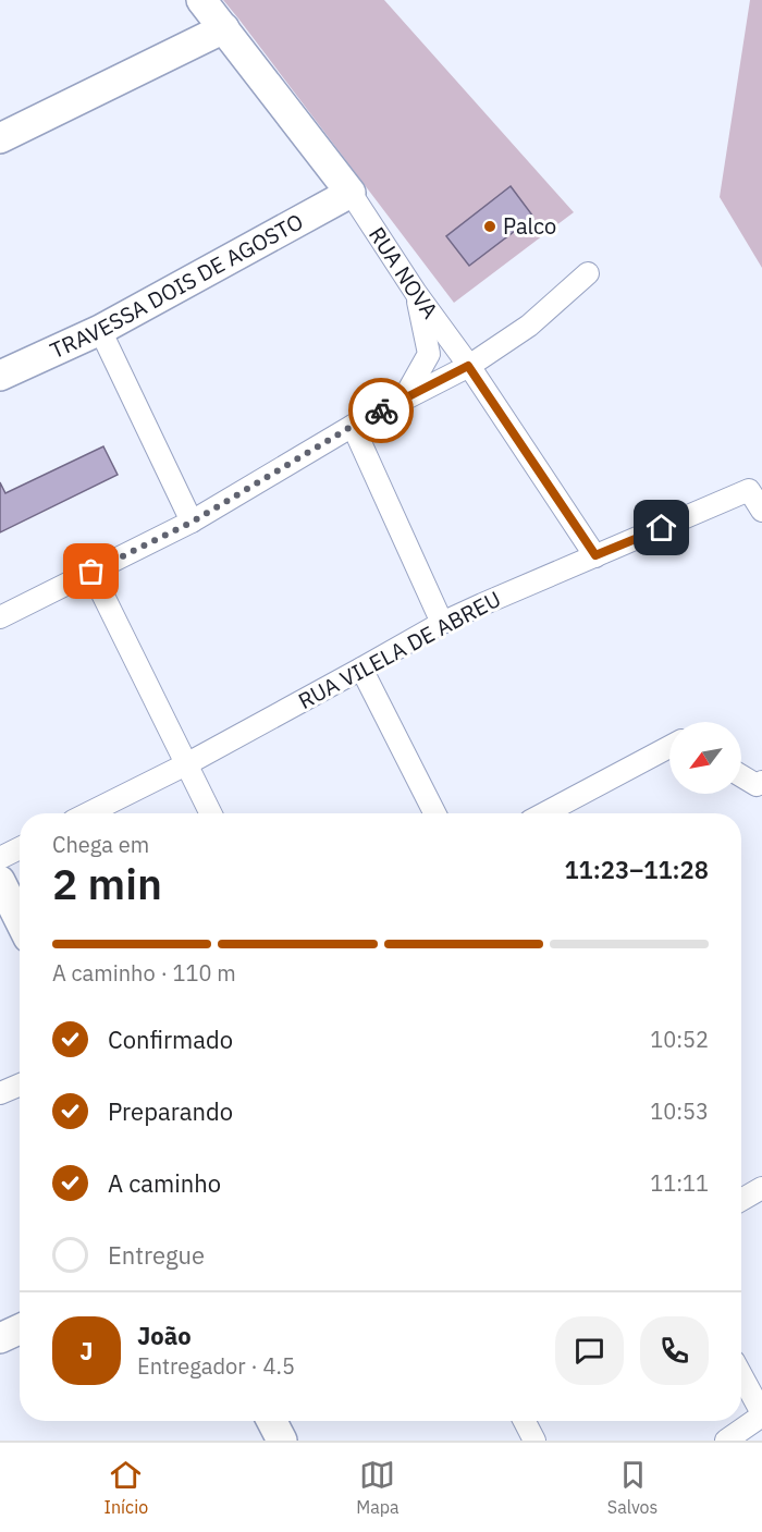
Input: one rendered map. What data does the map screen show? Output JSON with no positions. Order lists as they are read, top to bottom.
{
  "streets": {
    "street": ["RUA NOVA", "TRAVESSA DOIS DE AGOSTO", "RUA VILELA DE ABREU"]
  },
  "crossings": [
    ["RUA NOVA", "TRAVESSA DOIS DE AGOSTO"],
    ["RUA NOVA", "RUA VILELA DE ABREU"]
  ],
  "places": ["Palco"],
  "north": "bottom left",
  "page": {
    "heading": ["2 min", "Chega em", "11:23–11:28"],
    "panel": ["João", "Entregador · 4.5"],
    "bar": "A caminho · 110 m",
    "list": [
      ["Confirmado", "10:52"],
      ["Preparando", "10:53"],
      ["A caminho", "11:11"],
      "Entregue"
    ],
    "round": "J",
    "tabs": ["Início", "Mapa", "Salvos"]
  }
}
